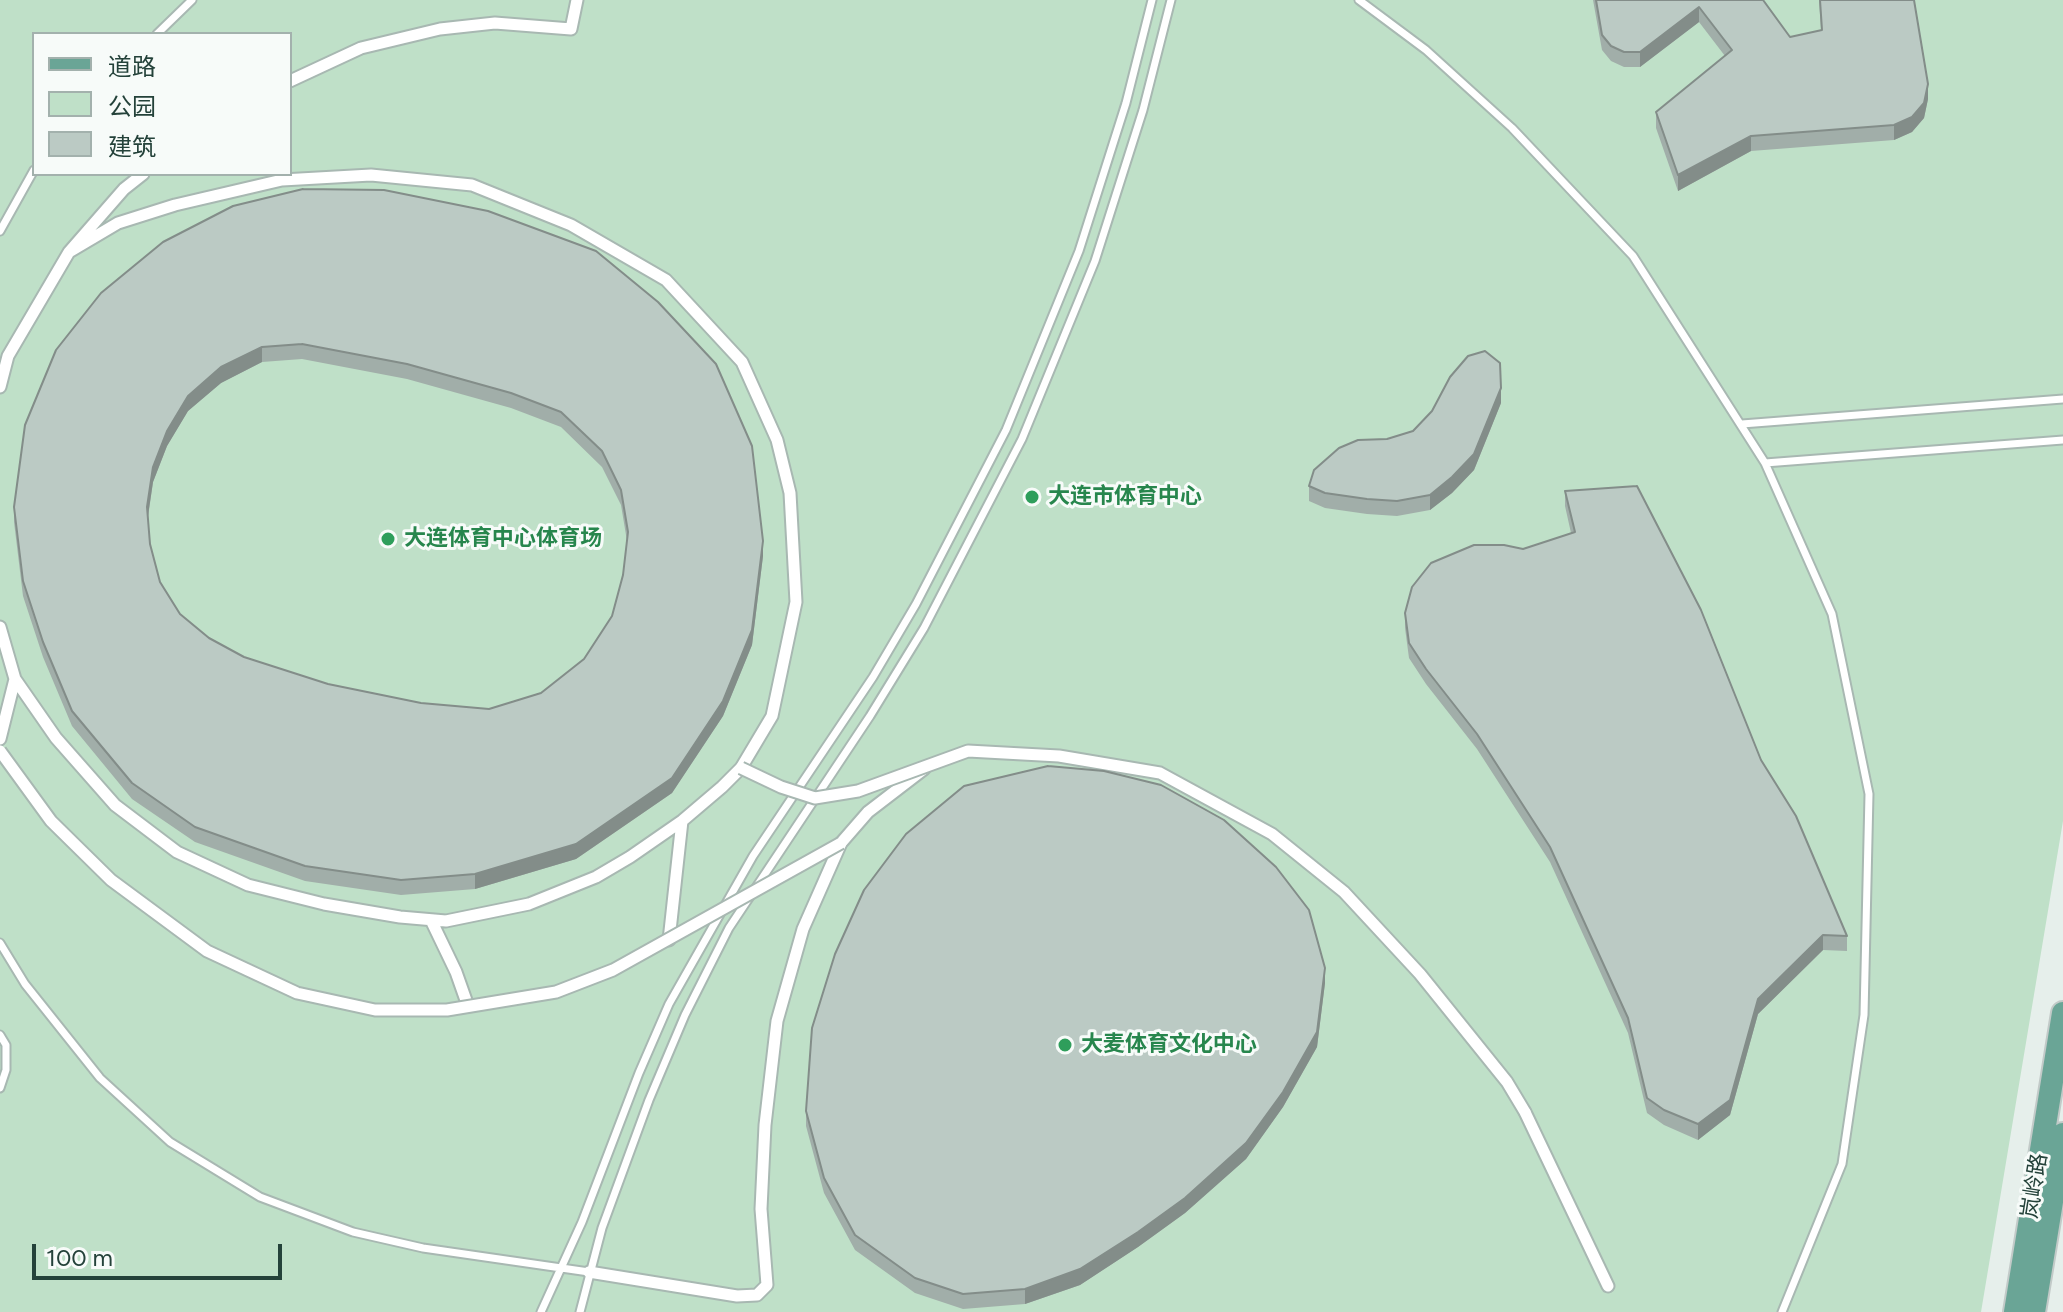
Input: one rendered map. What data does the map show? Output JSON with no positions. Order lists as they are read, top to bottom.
{
  "streets": {
    "main road": ["岚岭路"]
  },
  "places": ["大连市体育中心", "大连体育中心体育场", "大麦体育文化中心"],
  "legend": ["道路", "公园", "建筑"],
  "scale_bar": "100 m"
}
